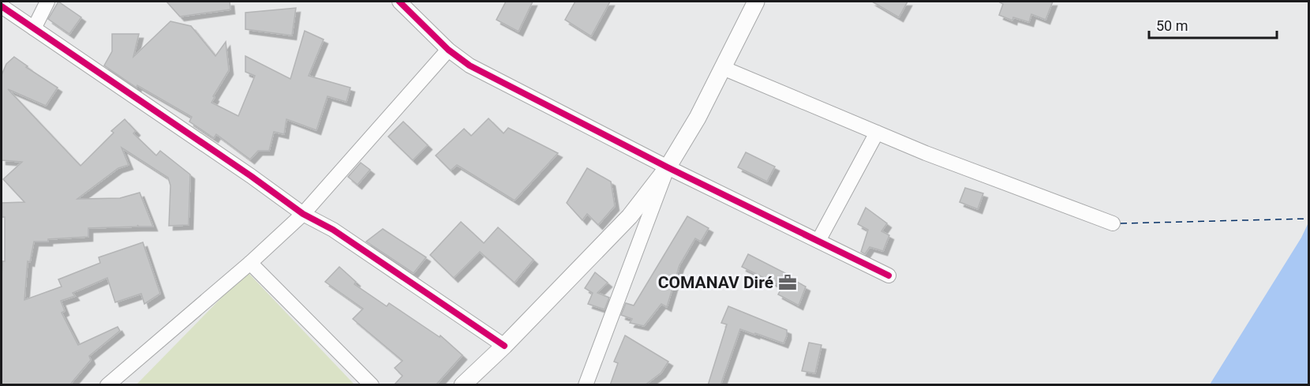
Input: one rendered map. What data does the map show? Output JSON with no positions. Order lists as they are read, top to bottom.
{
  "places": {
    "office": ["COMANAV Diré"]
  },
  "scale_bar": "50 m"
}
